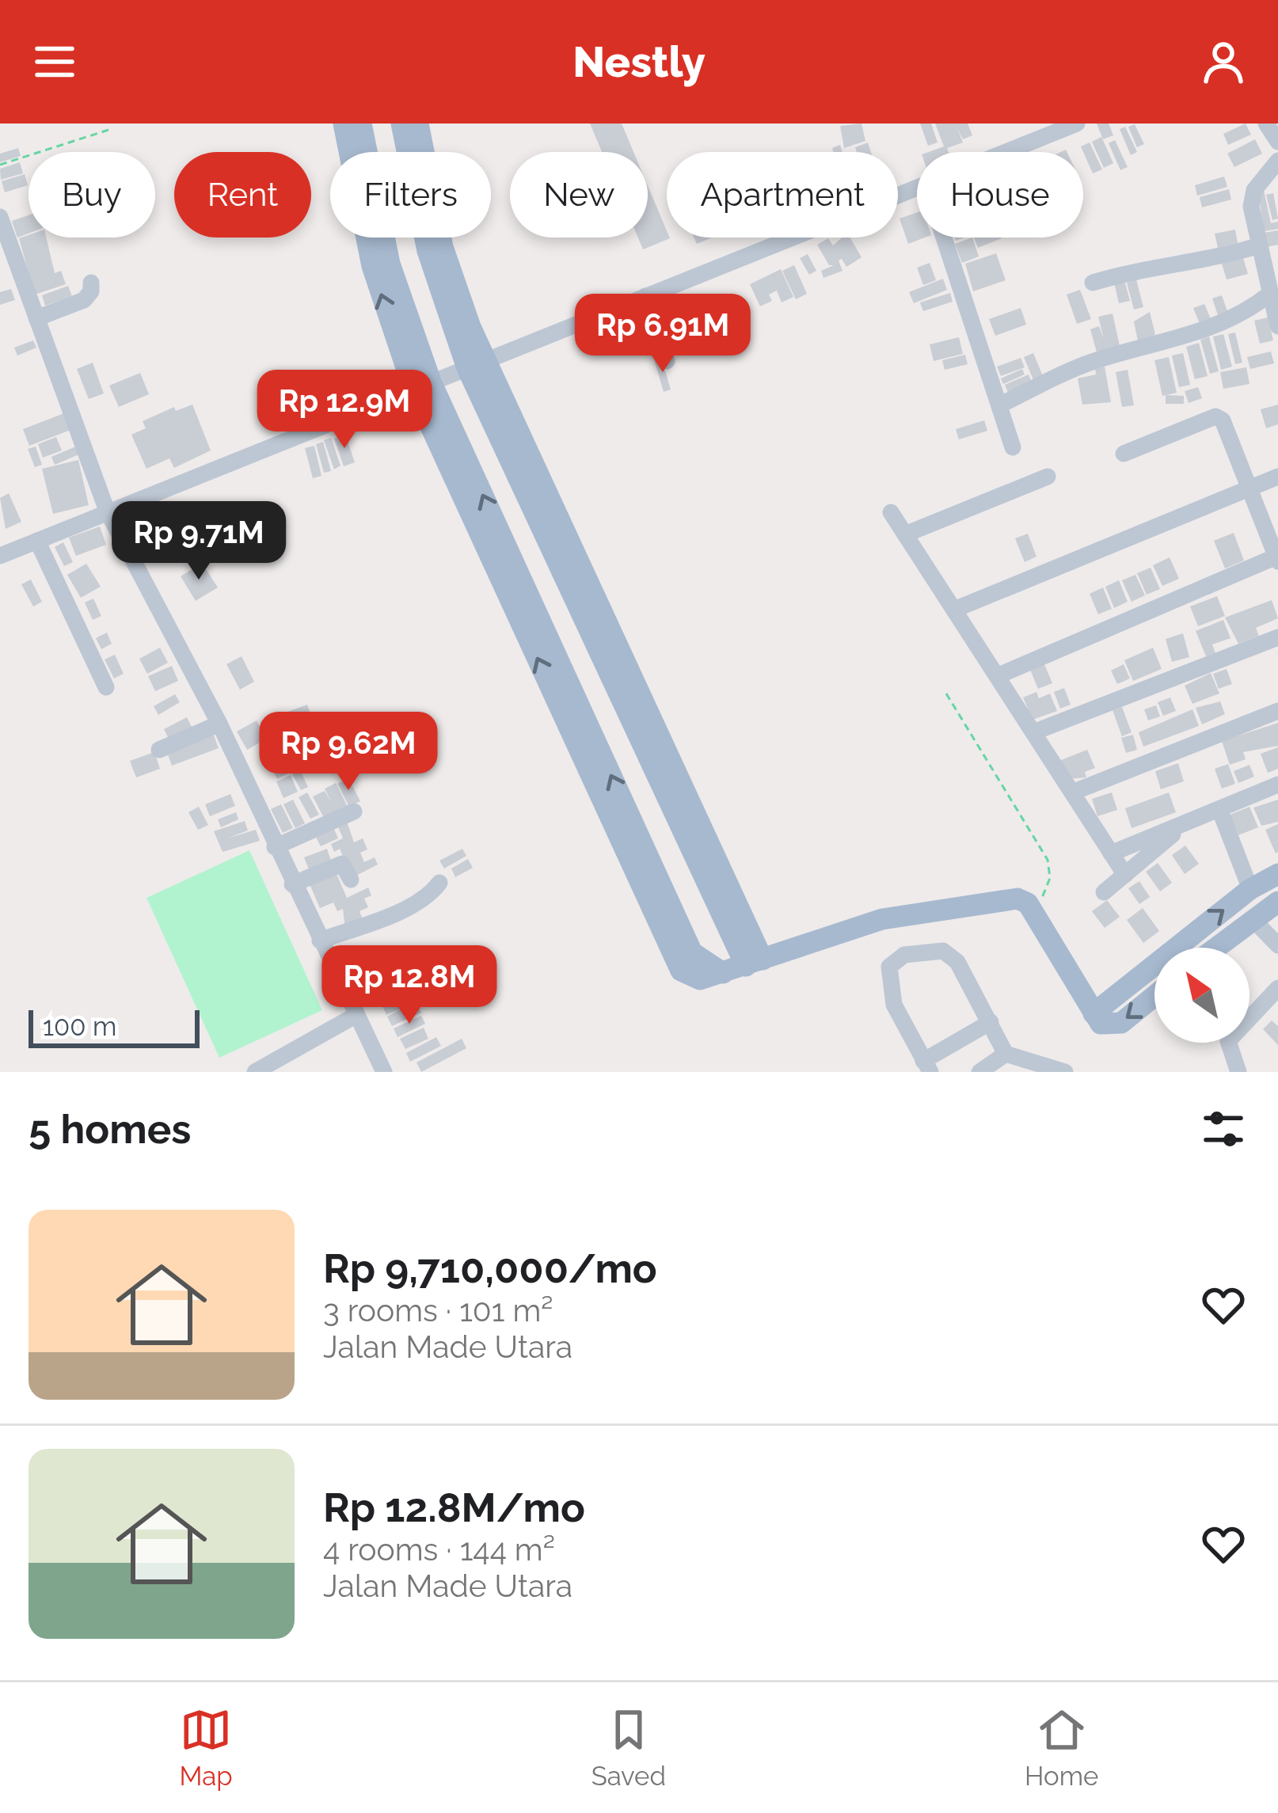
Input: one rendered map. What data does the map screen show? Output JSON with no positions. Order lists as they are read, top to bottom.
{
  "scale_bar": "100 m",
  "north": "top left",
  "page": {
    "header": "Nestly",
    "chip": [
      "Buy",
      "Rent",
      "Filters",
      "New",
      "Apartment",
      "House"
    ],
    "price": [
      "Rp 6.91M",
      "Rp 12.9M",
      "Rp 9.71M",
      "Rp 9.62M",
      "Rp 12.8M"
    ],
    "scale": "100 m",
    "heading": "5 homes",
    "list": [
      {
        "name": "Rp 9,710,000/mo",
        "note": "3 rooms · 101 m² · Jalan Made Utara"
      },
      {
        "name": "Rp 12.8M/mo",
        "note": "4 rooms · 144 m² · Jalan Made Utara"
      }
    ],
    "tabs": ["Map", "Saved", "Home"]
  }
}
